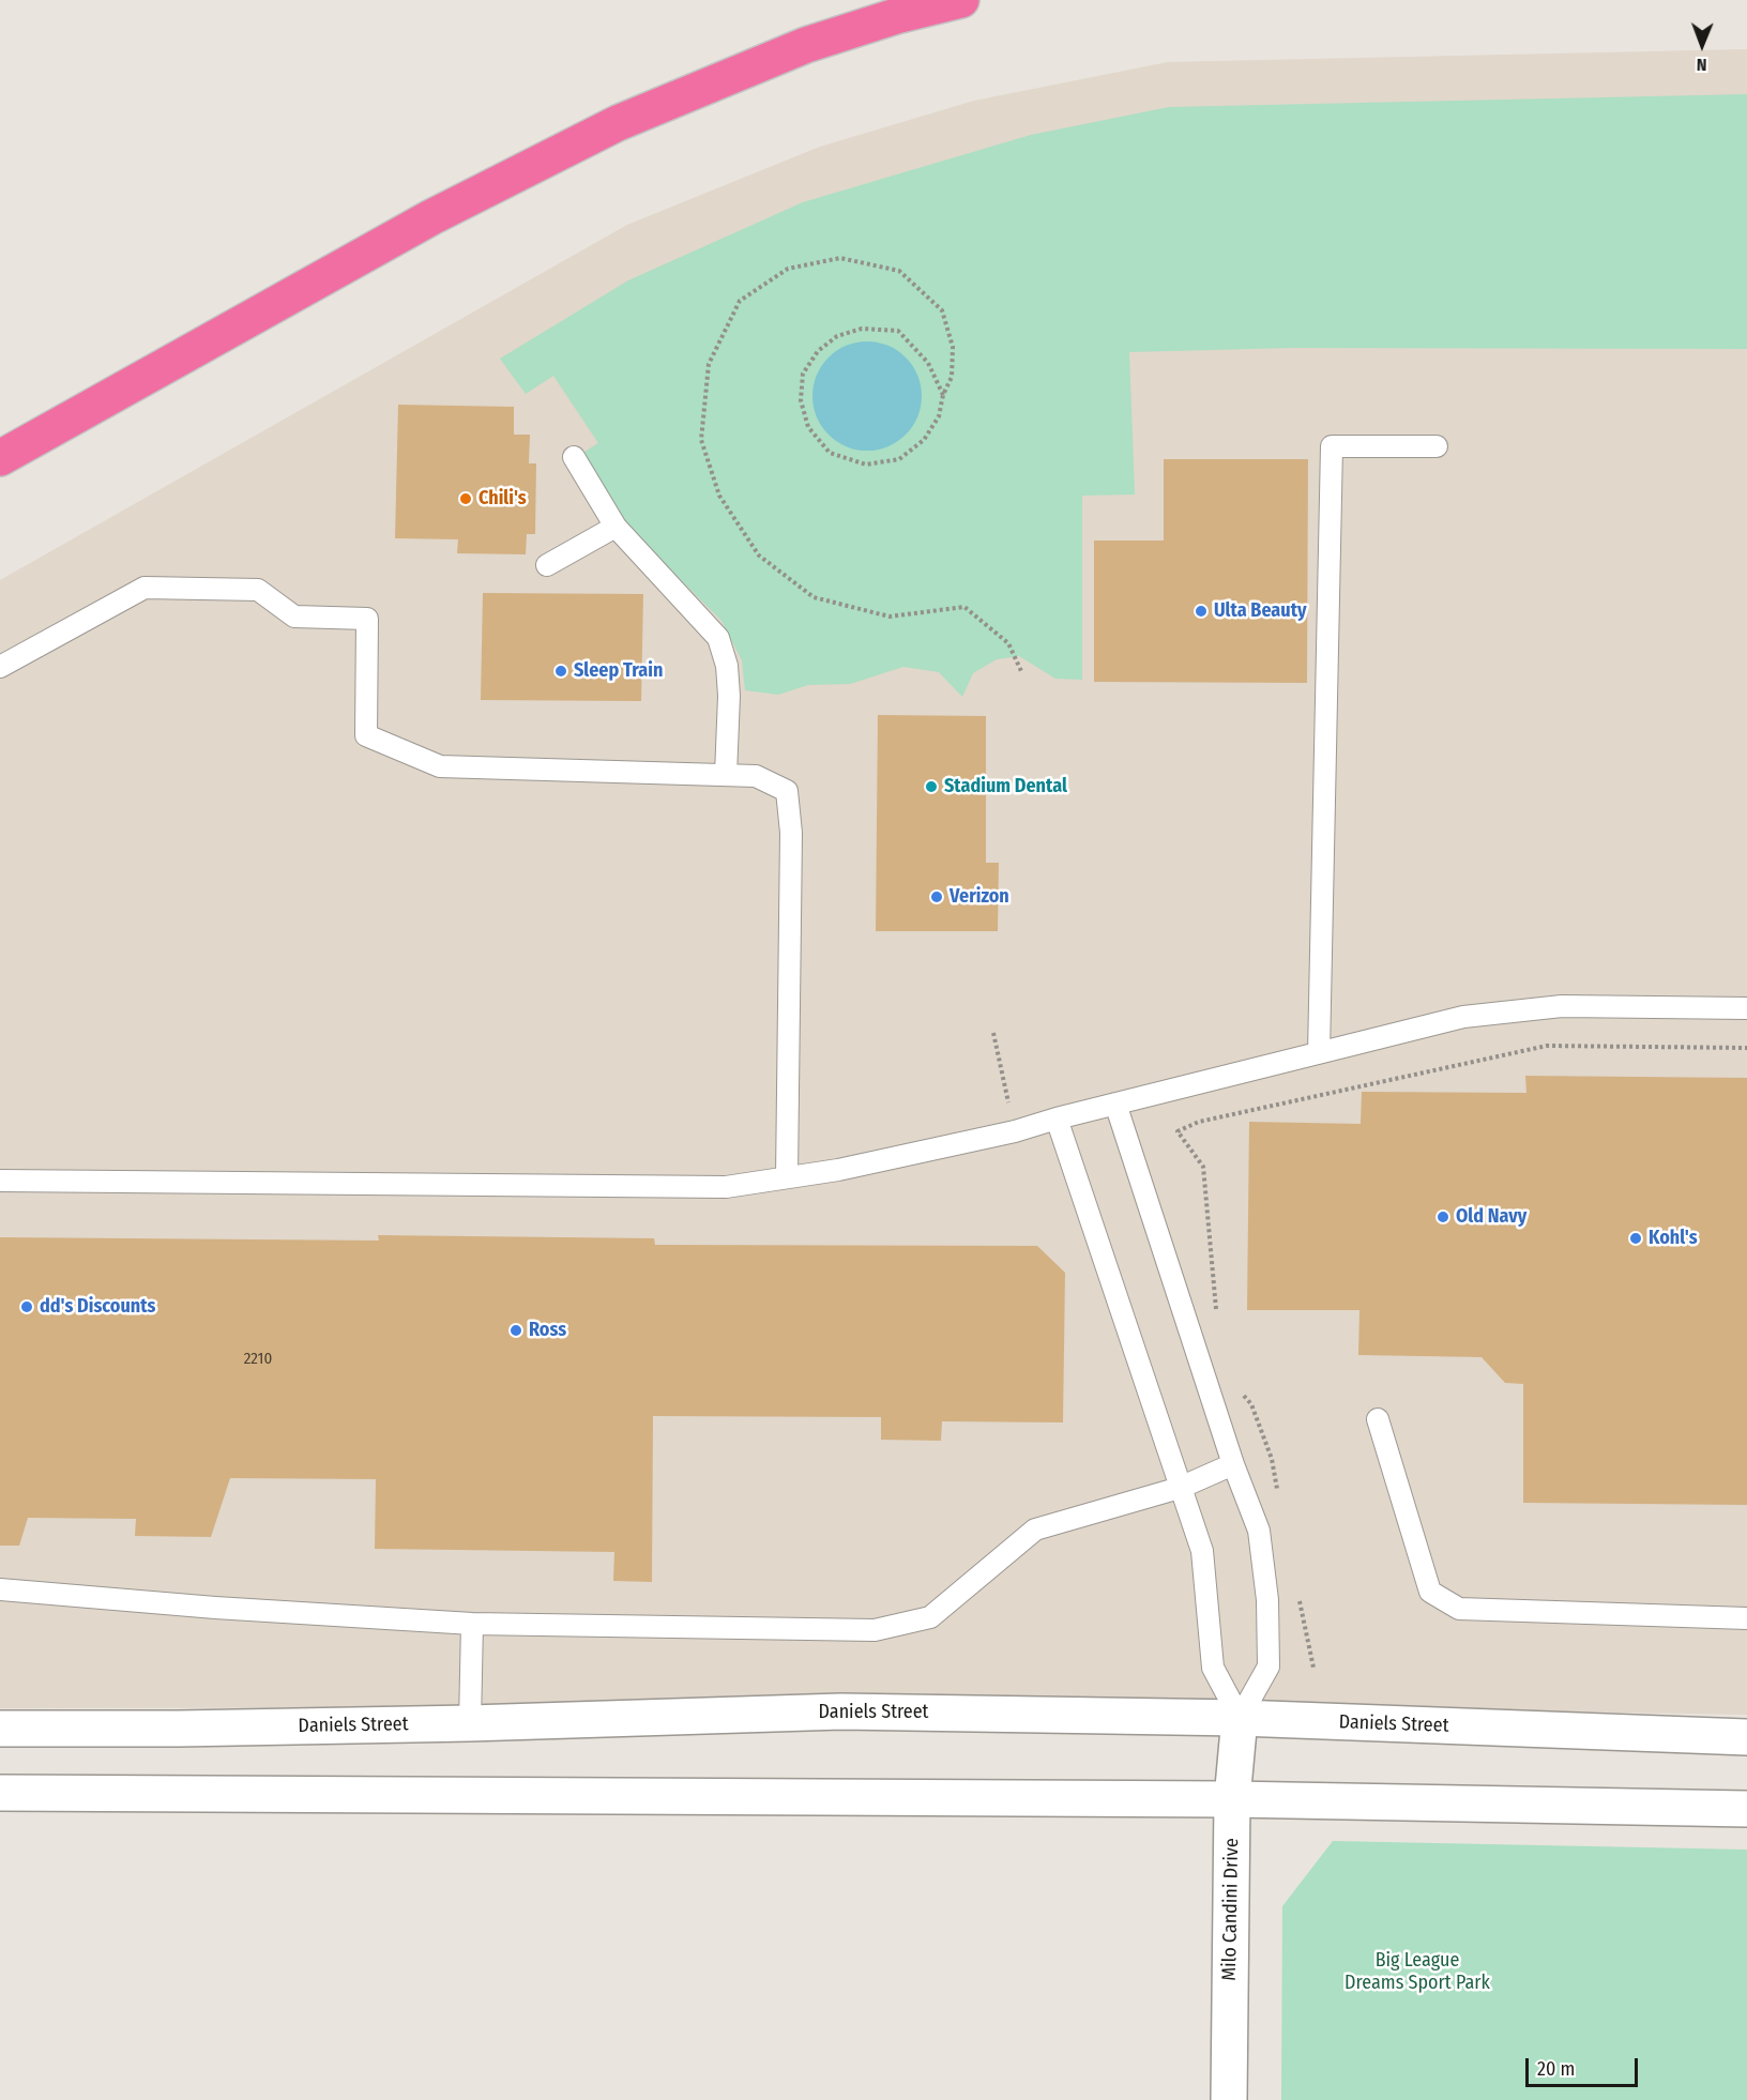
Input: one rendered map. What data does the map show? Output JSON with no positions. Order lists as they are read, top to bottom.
{
  "streets": {
    "main road": ["Daniels Street", "Milo Candini Drive"]
  },
  "crossings": [
    ["Daniels Street", "Milo Candini Drive"]
  ],
  "parks": ["Big League Dreams Sport Park"],
  "places": [
    "Chili's",
    "Ulta Beauty",
    "Sleep Train",
    "Stadium Dental",
    "Verizon",
    "Old Navy",
    "Kohl's",
    "dd's Discounts",
    "Ross"
  ],
  "house_numbers": ["2210"],
  "scale_bar": "20 m",
  "north": "bottom"
}
